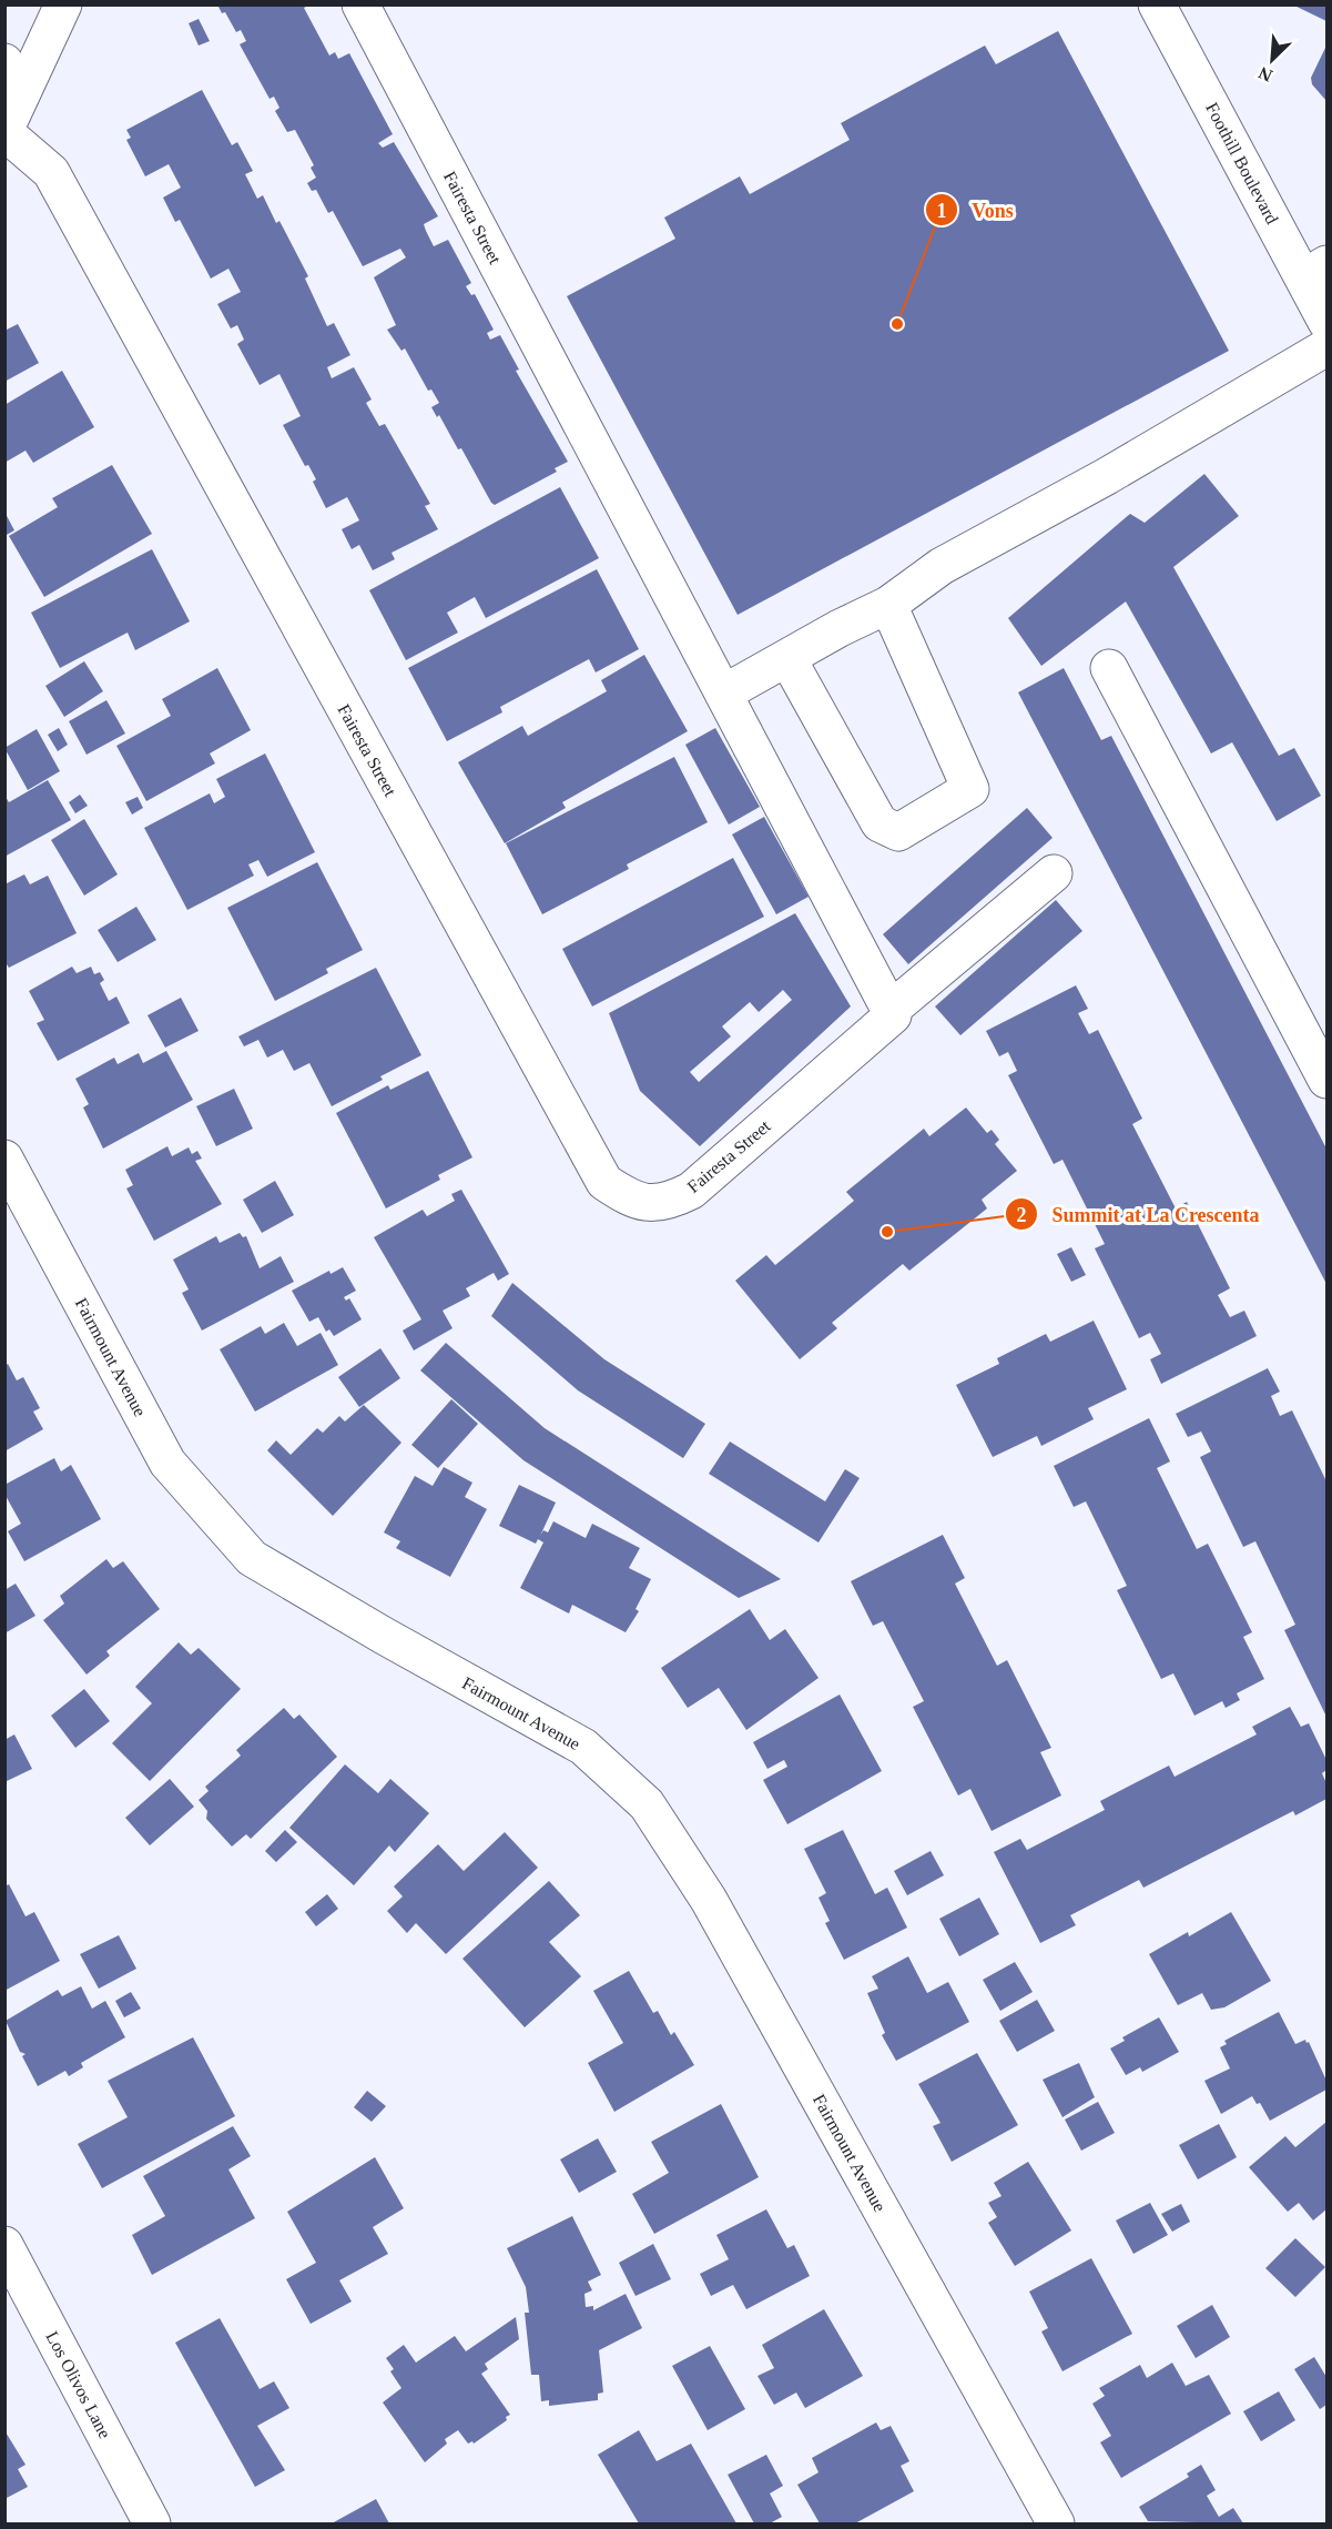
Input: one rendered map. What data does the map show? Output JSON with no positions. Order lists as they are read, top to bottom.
{
  "streets": {
    "street": [
      "Foothill Boulevard",
      "Fairesta Street",
      "Fairmount Avenue",
      "Los Olivos Lane"
    ]
  },
  "places": ["Vons", "Summit at La Crescenta"],
  "north": "bottom left"
}
